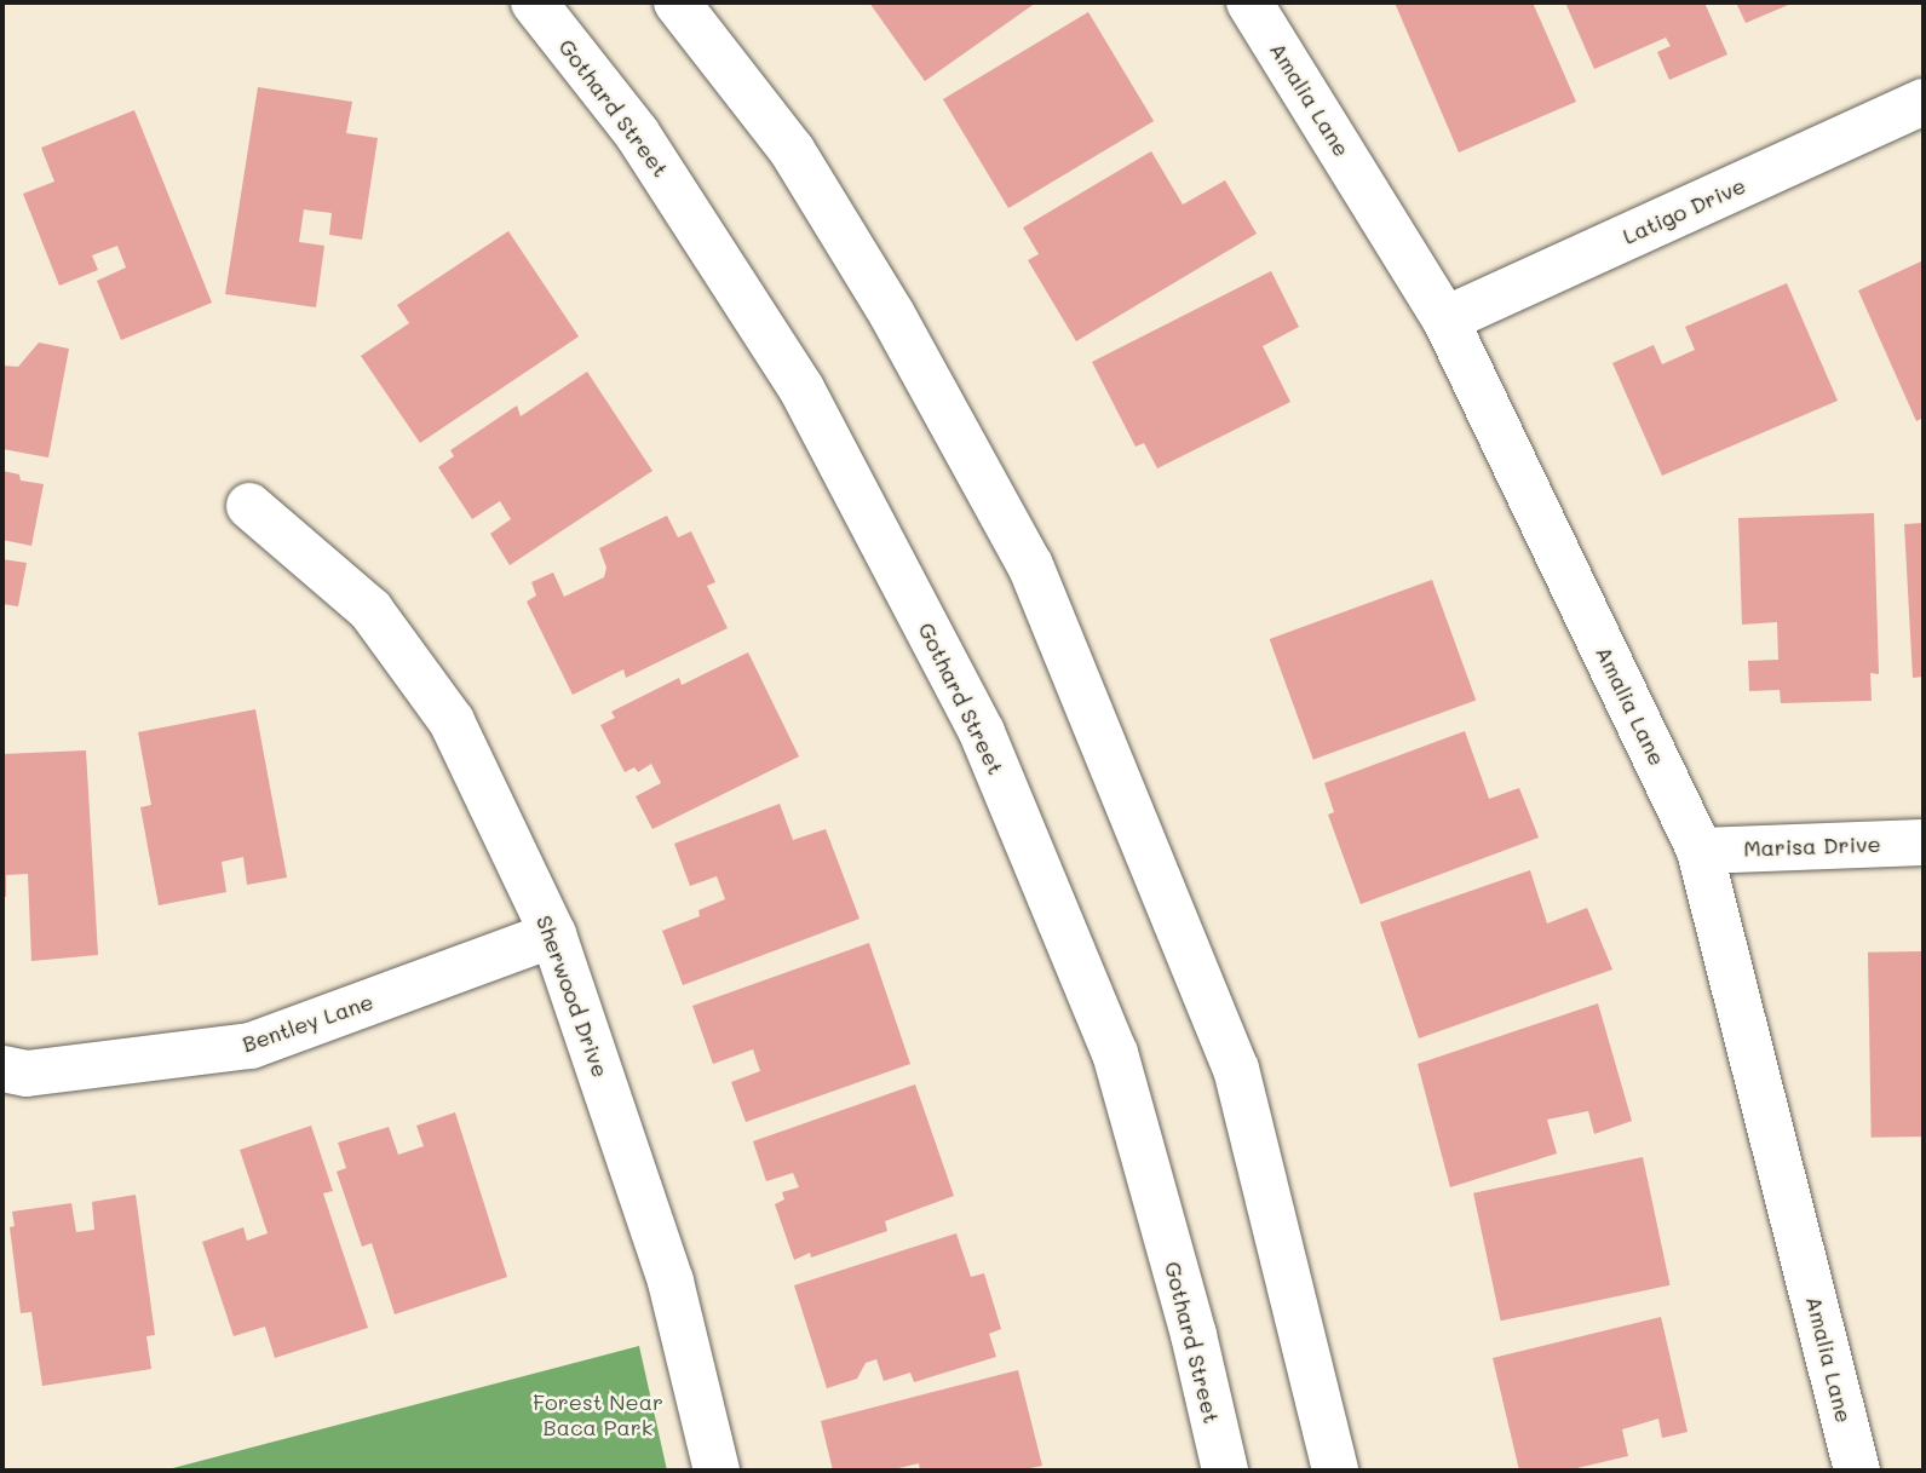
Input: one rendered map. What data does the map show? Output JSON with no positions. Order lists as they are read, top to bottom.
{
  "streets": {
    "street": [
      "Amalia Lane",
      "Gothard Street",
      "Latigo Drive",
      "Marisa Drive",
      "Sherwood Drive",
      "Bentley Lane"
    ]
  },
  "crossings": [
    ["Amalia Lane", "Latigo Drive"],
    ["Amalia Lane", "Marisa Drive"],
    ["Sherwood Drive", "Bentley Lane"]
  ],
  "parks": ["Forest Near Baca Park"]
}
